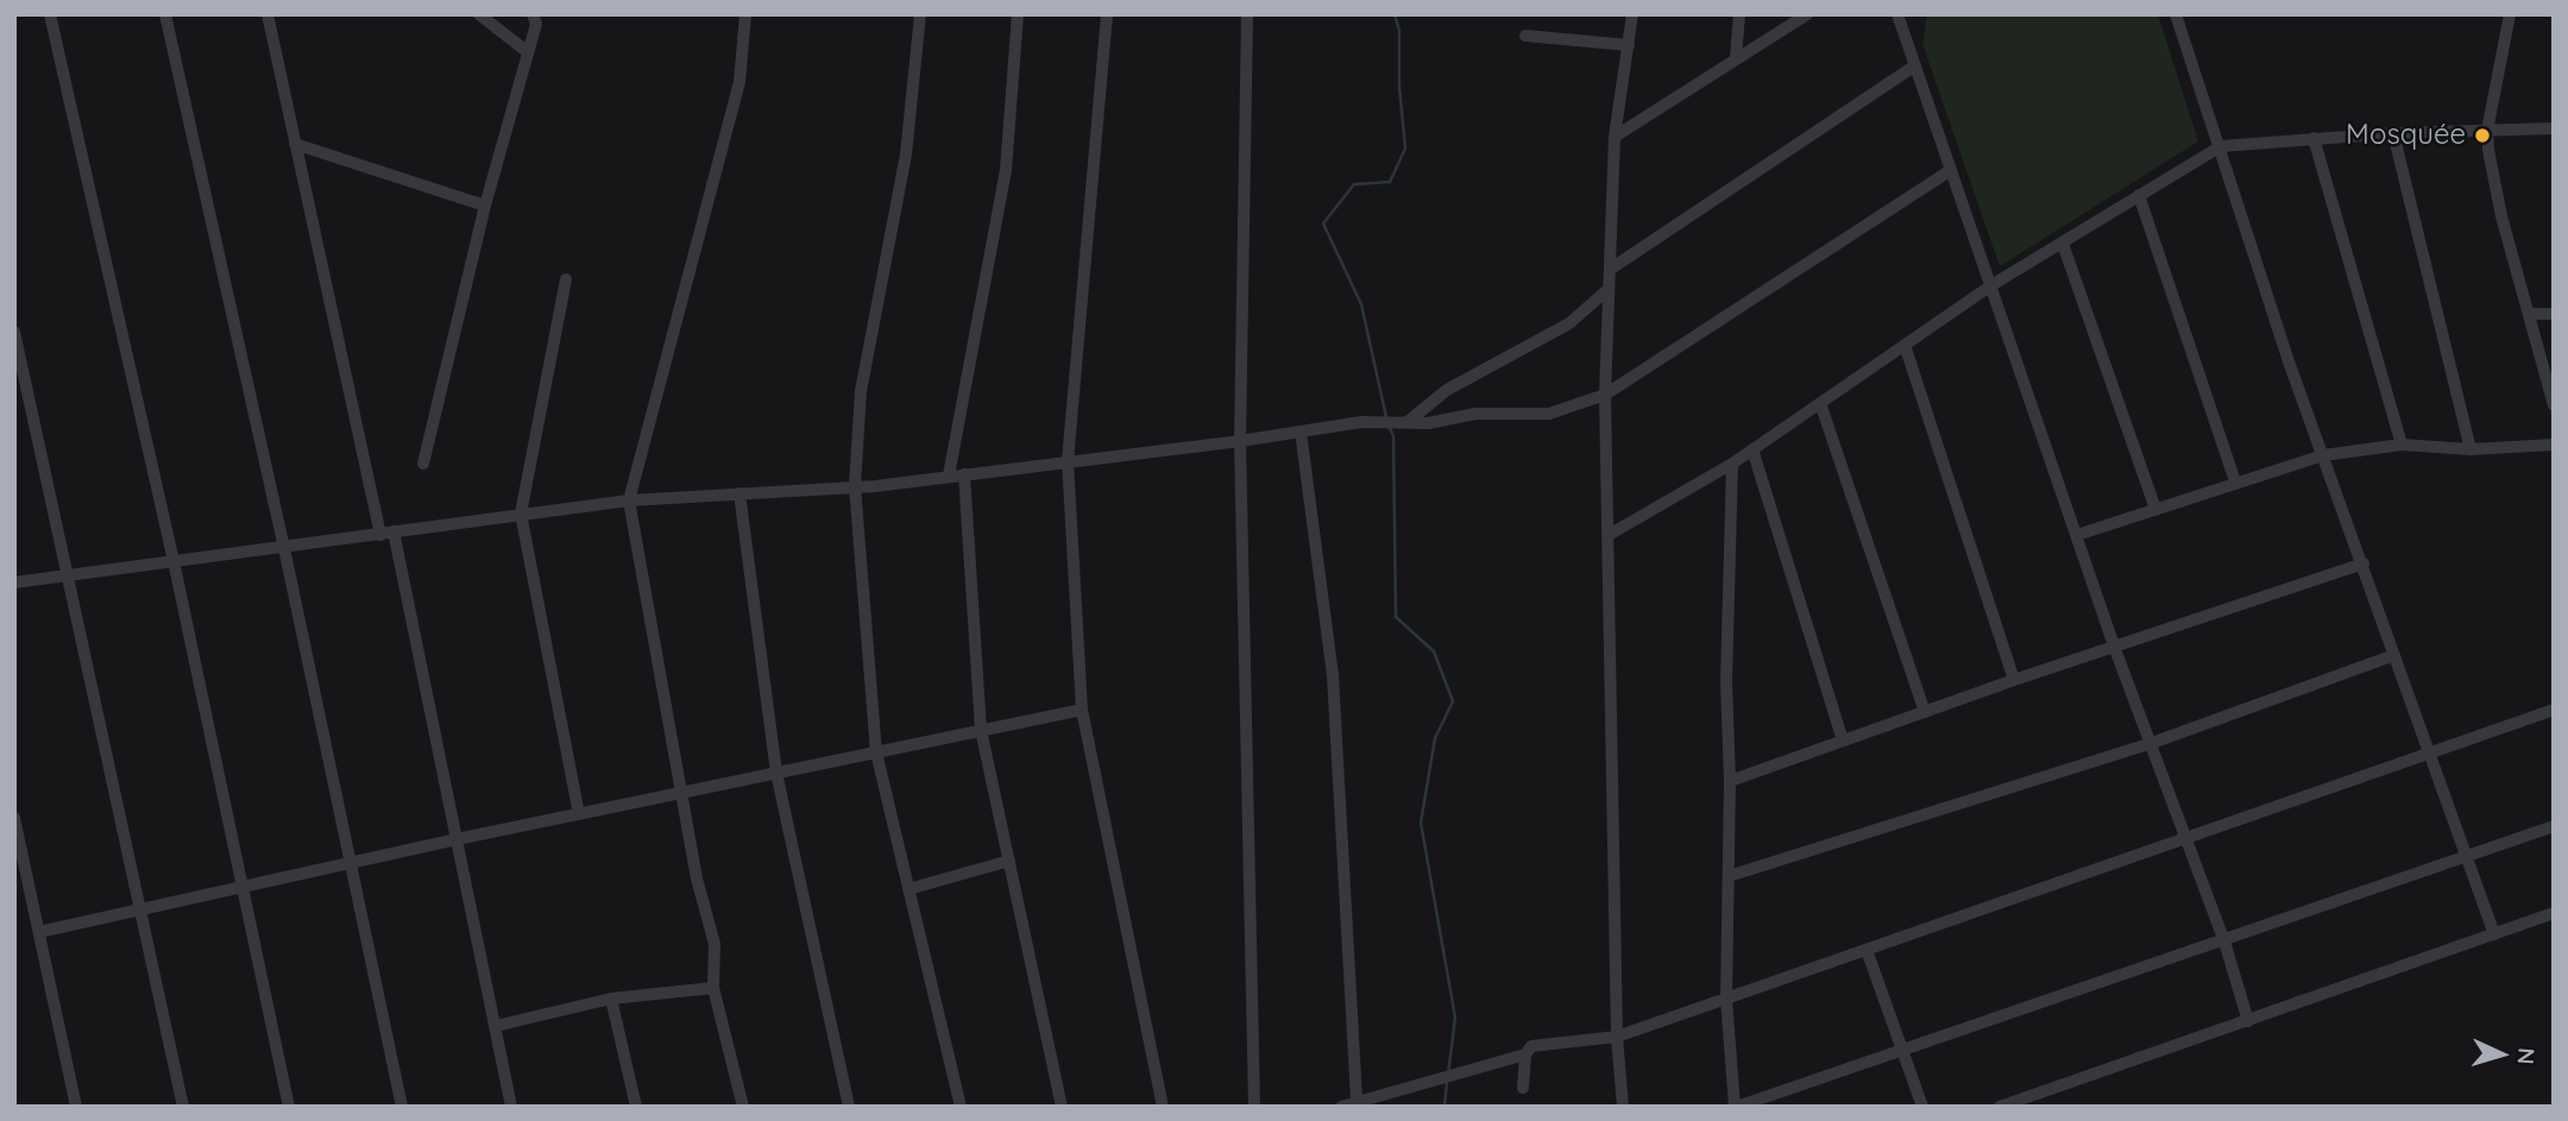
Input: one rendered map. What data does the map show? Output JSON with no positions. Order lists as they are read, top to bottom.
{
  "places": ["Mosquée"],
  "north": "right"
}
